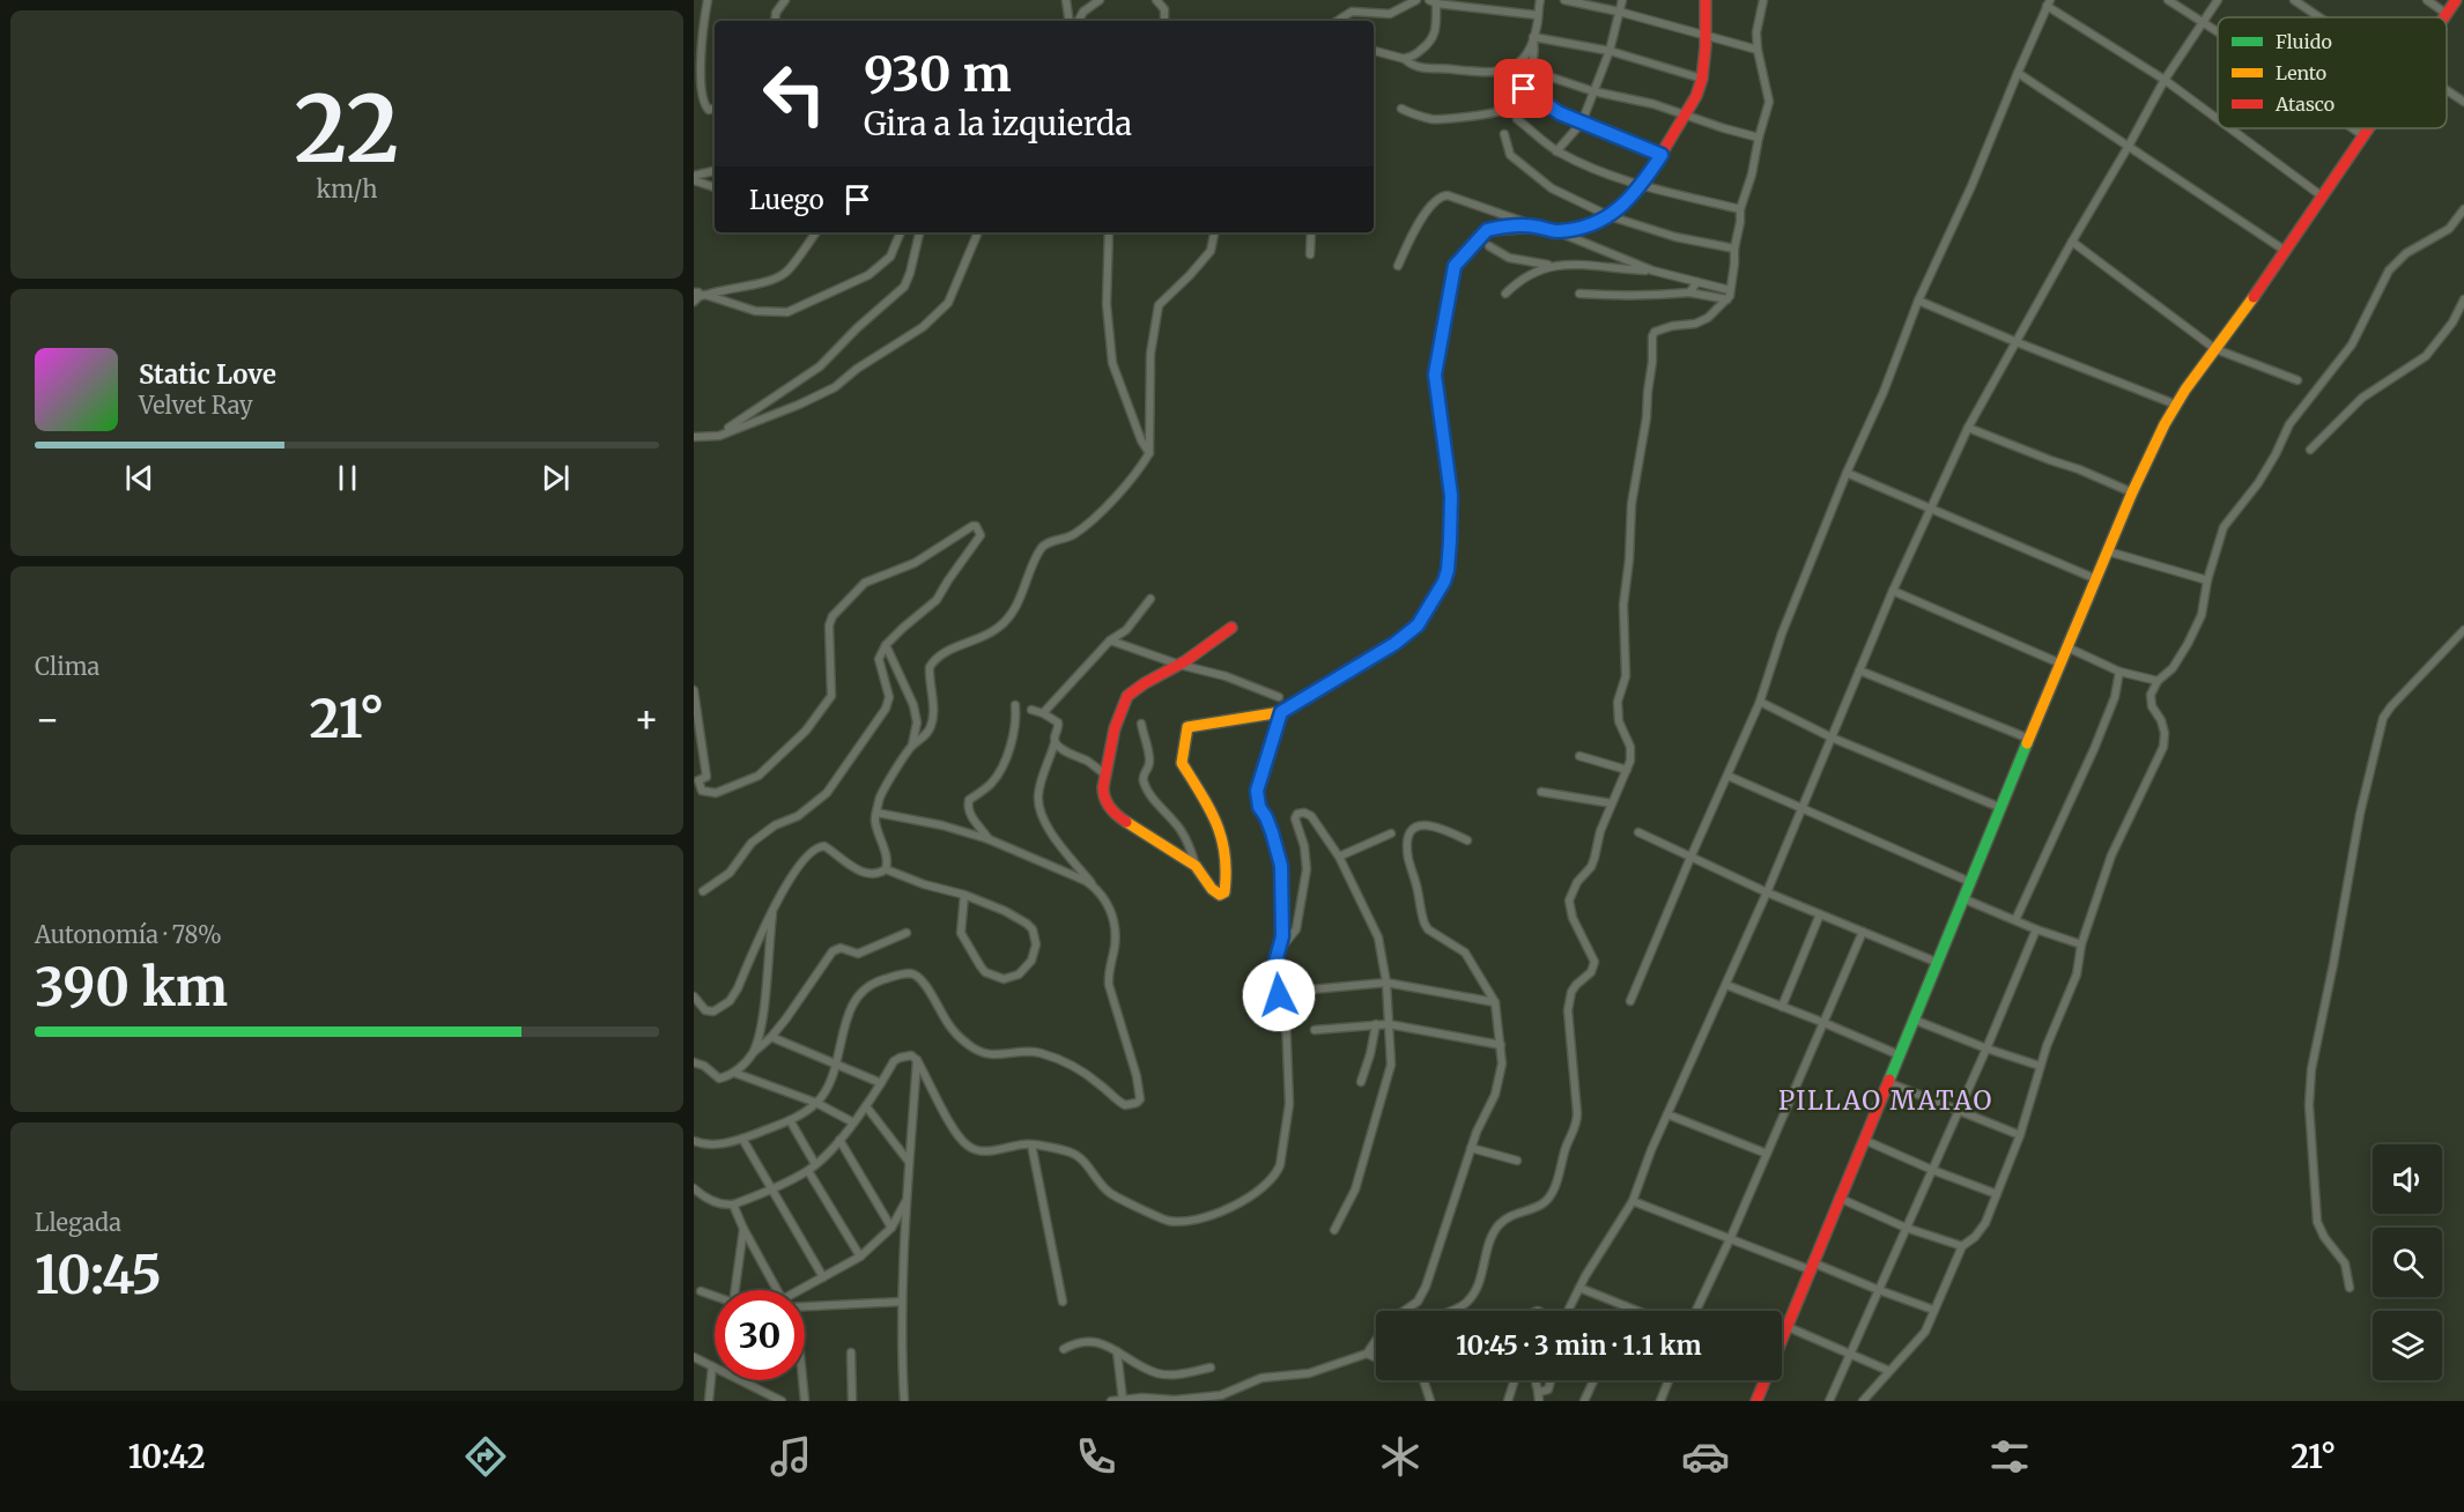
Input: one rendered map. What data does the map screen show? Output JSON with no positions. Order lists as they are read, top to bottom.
{
  "districts": ["PILLAO MATAO"],
  "legend": ["Fluido", "Lento", "Atasco"],
  "page": {
    "tile": [
      ["22", "km/h"],
      "Clima",
      ["Autonomía · 78%", "390 km"],
      ["Llegada", "10:45"]
    ],
    "turn": ["930 m", "Gira a la izquierda"],
    "then": "Luego",
    "song": ["Static Love", "Velvet Ray"],
    "heat": ["−", "21°", "+"],
    "limit": "30",
    "trip": "10:45 · 3 min · 1.1 km",
    "tabs": ["10:42", "21°"]
  }
}
